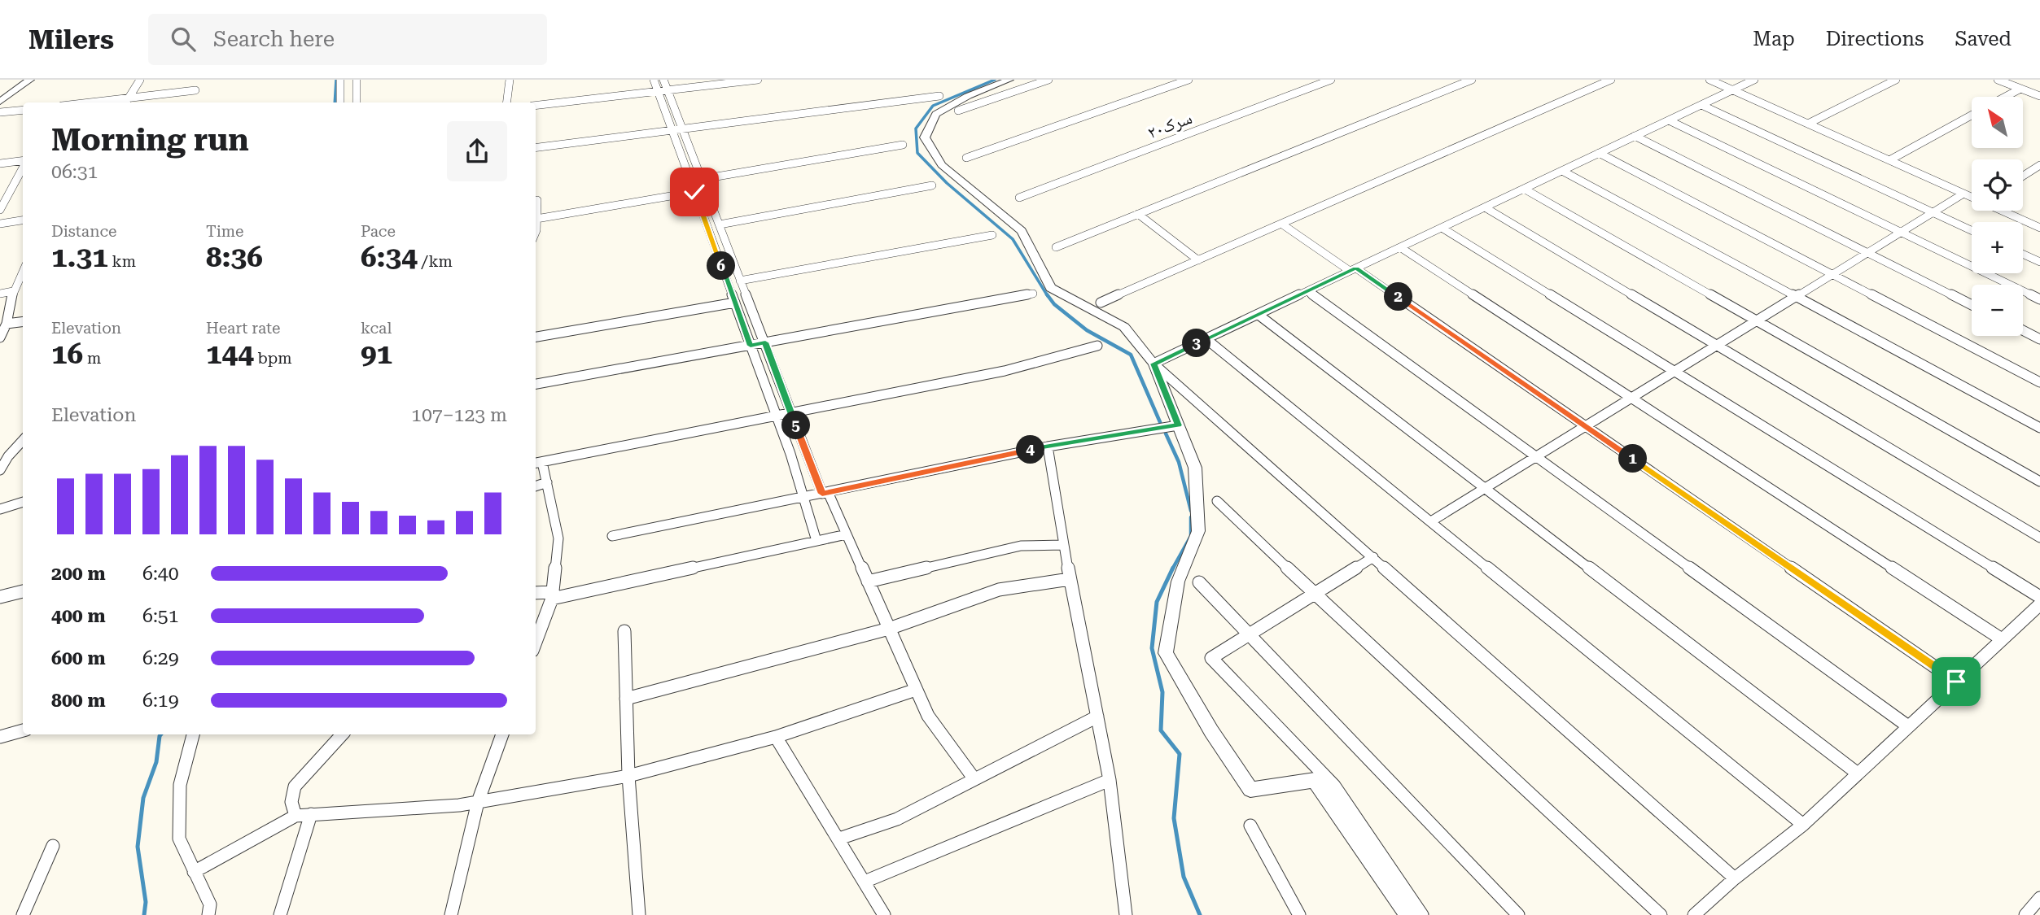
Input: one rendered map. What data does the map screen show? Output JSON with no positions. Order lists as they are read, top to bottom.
{
  "streets": {
    "street": ["سرک۲۰"]
  },
  "north": "top left",
  "page": {
    "header": "Milers",
    "search": "Search here",
    "nav": ["Map", "Directions", "Saved"],
    "map_buttons": ["+", "−"],
    "heading": ["Morning run", "06:31"],
    "stats": [
      ["Distance", "1.31 km"],
      ["Time", "8:36"],
      ["Pace", "6:34 /km"],
      ["Elevation", "16 m"],
      ["Heart rate", "144 bpm"],
      ["kcal", "91"]
    ],
    "pins": [
      "6",
      "2",
      "3",
      "5",
      "4",
      "1"
    ],
    "chart": ["Elevation", "107–123 m"],
    "list": [
      {
        "name": "200 m",
        "note": "6:40"
      },
      {
        "name": "400 m",
        "note": "6:51"
      },
      {
        "name": "600 m",
        "note": "6:29"
      },
      {
        "name": "800 m",
        "note": "6:19"
      }
    ]
  }
}
